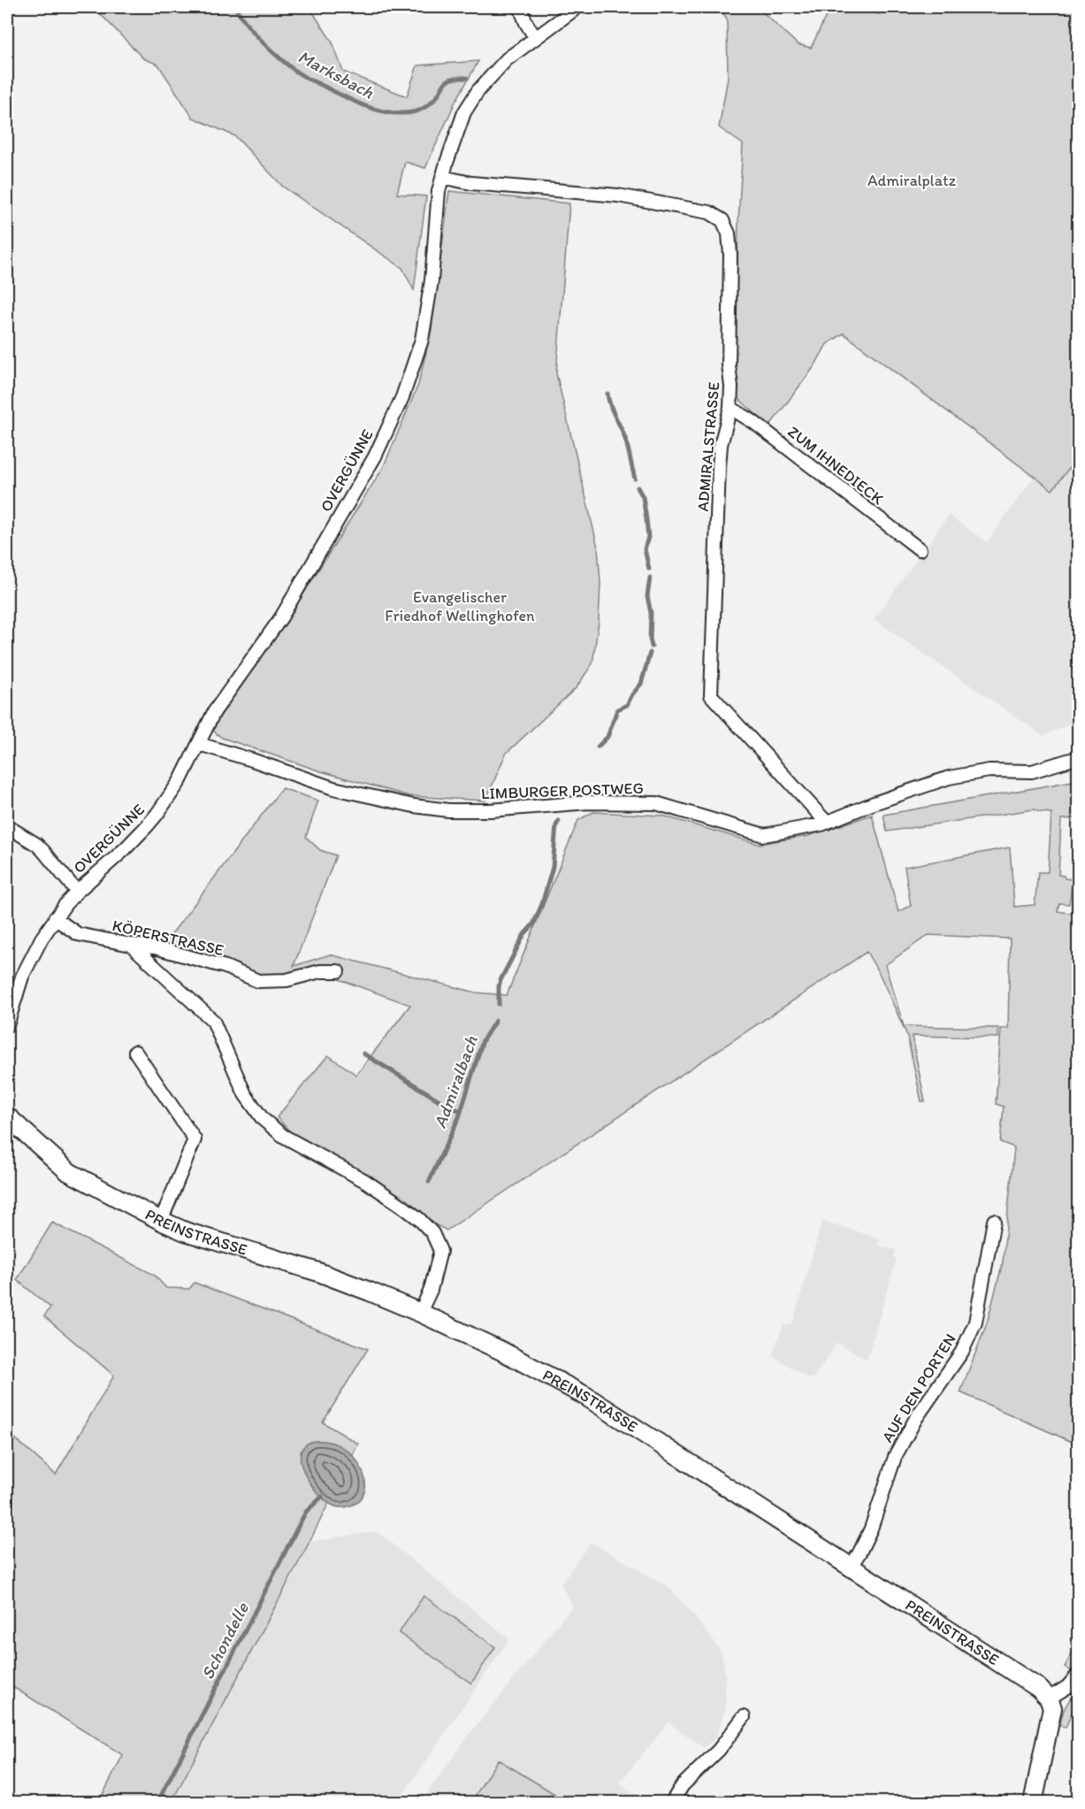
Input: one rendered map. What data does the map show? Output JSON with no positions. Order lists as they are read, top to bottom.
{
  "streets": {
    "street": [
      "ADMIRALSTRASSE",
      "ZUM IHNEDIECK",
      "OVERGÜNNE",
      "LIMBURGER POSTWEG",
      "KÖPERSTRASSE",
      "PREINSTRASSE",
      "AUF DEN PORTEN"
    ]
  },
  "crossings": [
    ["ADMIRALSTRASSE", "ZUM IHNEDIECK"],
    ["ADMIRALSTRASSE", "OVERGÜNNE"],
    ["ADMIRALSTRASSE", "LIMBURGER POSTWEG"],
    ["OVERGÜNNE", "LIMBURGER POSTWEG"],
    ["OVERGÜNNE", "KÖPERSTRASSE"],
    ["PREINSTRASSE", "AUF DEN PORTEN"]
  ],
  "water": ["Marksbach", "Admiralbach", "Schondelle"],
  "parks": ["Admiralplatz", "Evangelischer Friedhof Wellinghofen"]
}
